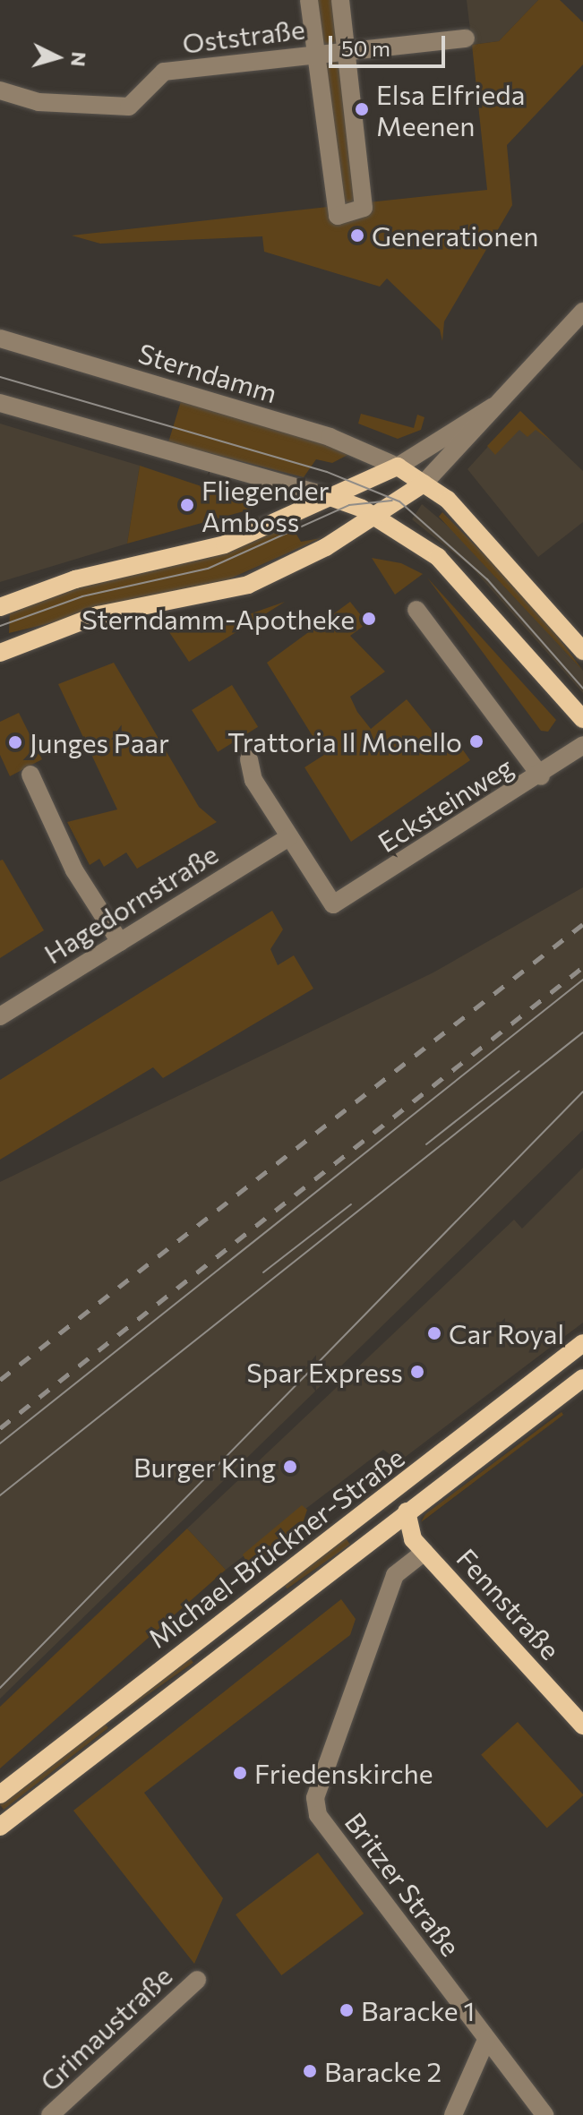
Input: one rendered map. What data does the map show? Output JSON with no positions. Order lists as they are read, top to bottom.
{
  "streets": {
    "main road": ["Sterndamm", "Michael-Brückner-Straße", "Fennstraße"],
    "street": [
      "Oststraße",
      "Ecksteinweg",
      "Hagedornstraße",
      "Britzer Straße",
      "Grimaustraße"
    ]
  },
  "crossings": [
    ["Ecksteinweg", "Hagedornstraße"],
    ["Michael-Brückner-Straße", "Fennstraße"],
    ["Fennstraße", "Britzer Straße"]
  ],
  "places": [
    "Elsa Elfrieda Meenen",
    "Generationen",
    "Fliegender Amboss",
    "Sterndamm-Apotheke",
    "Trattoria Il Monello",
    "Junges Paar",
    "Car Royal",
    "Spar Express",
    "Burger King",
    "Friedenskirche",
    "Baracke 1",
    "Baracke 2"
  ],
  "scale_bar": "50 m",
  "north": "right"
}
